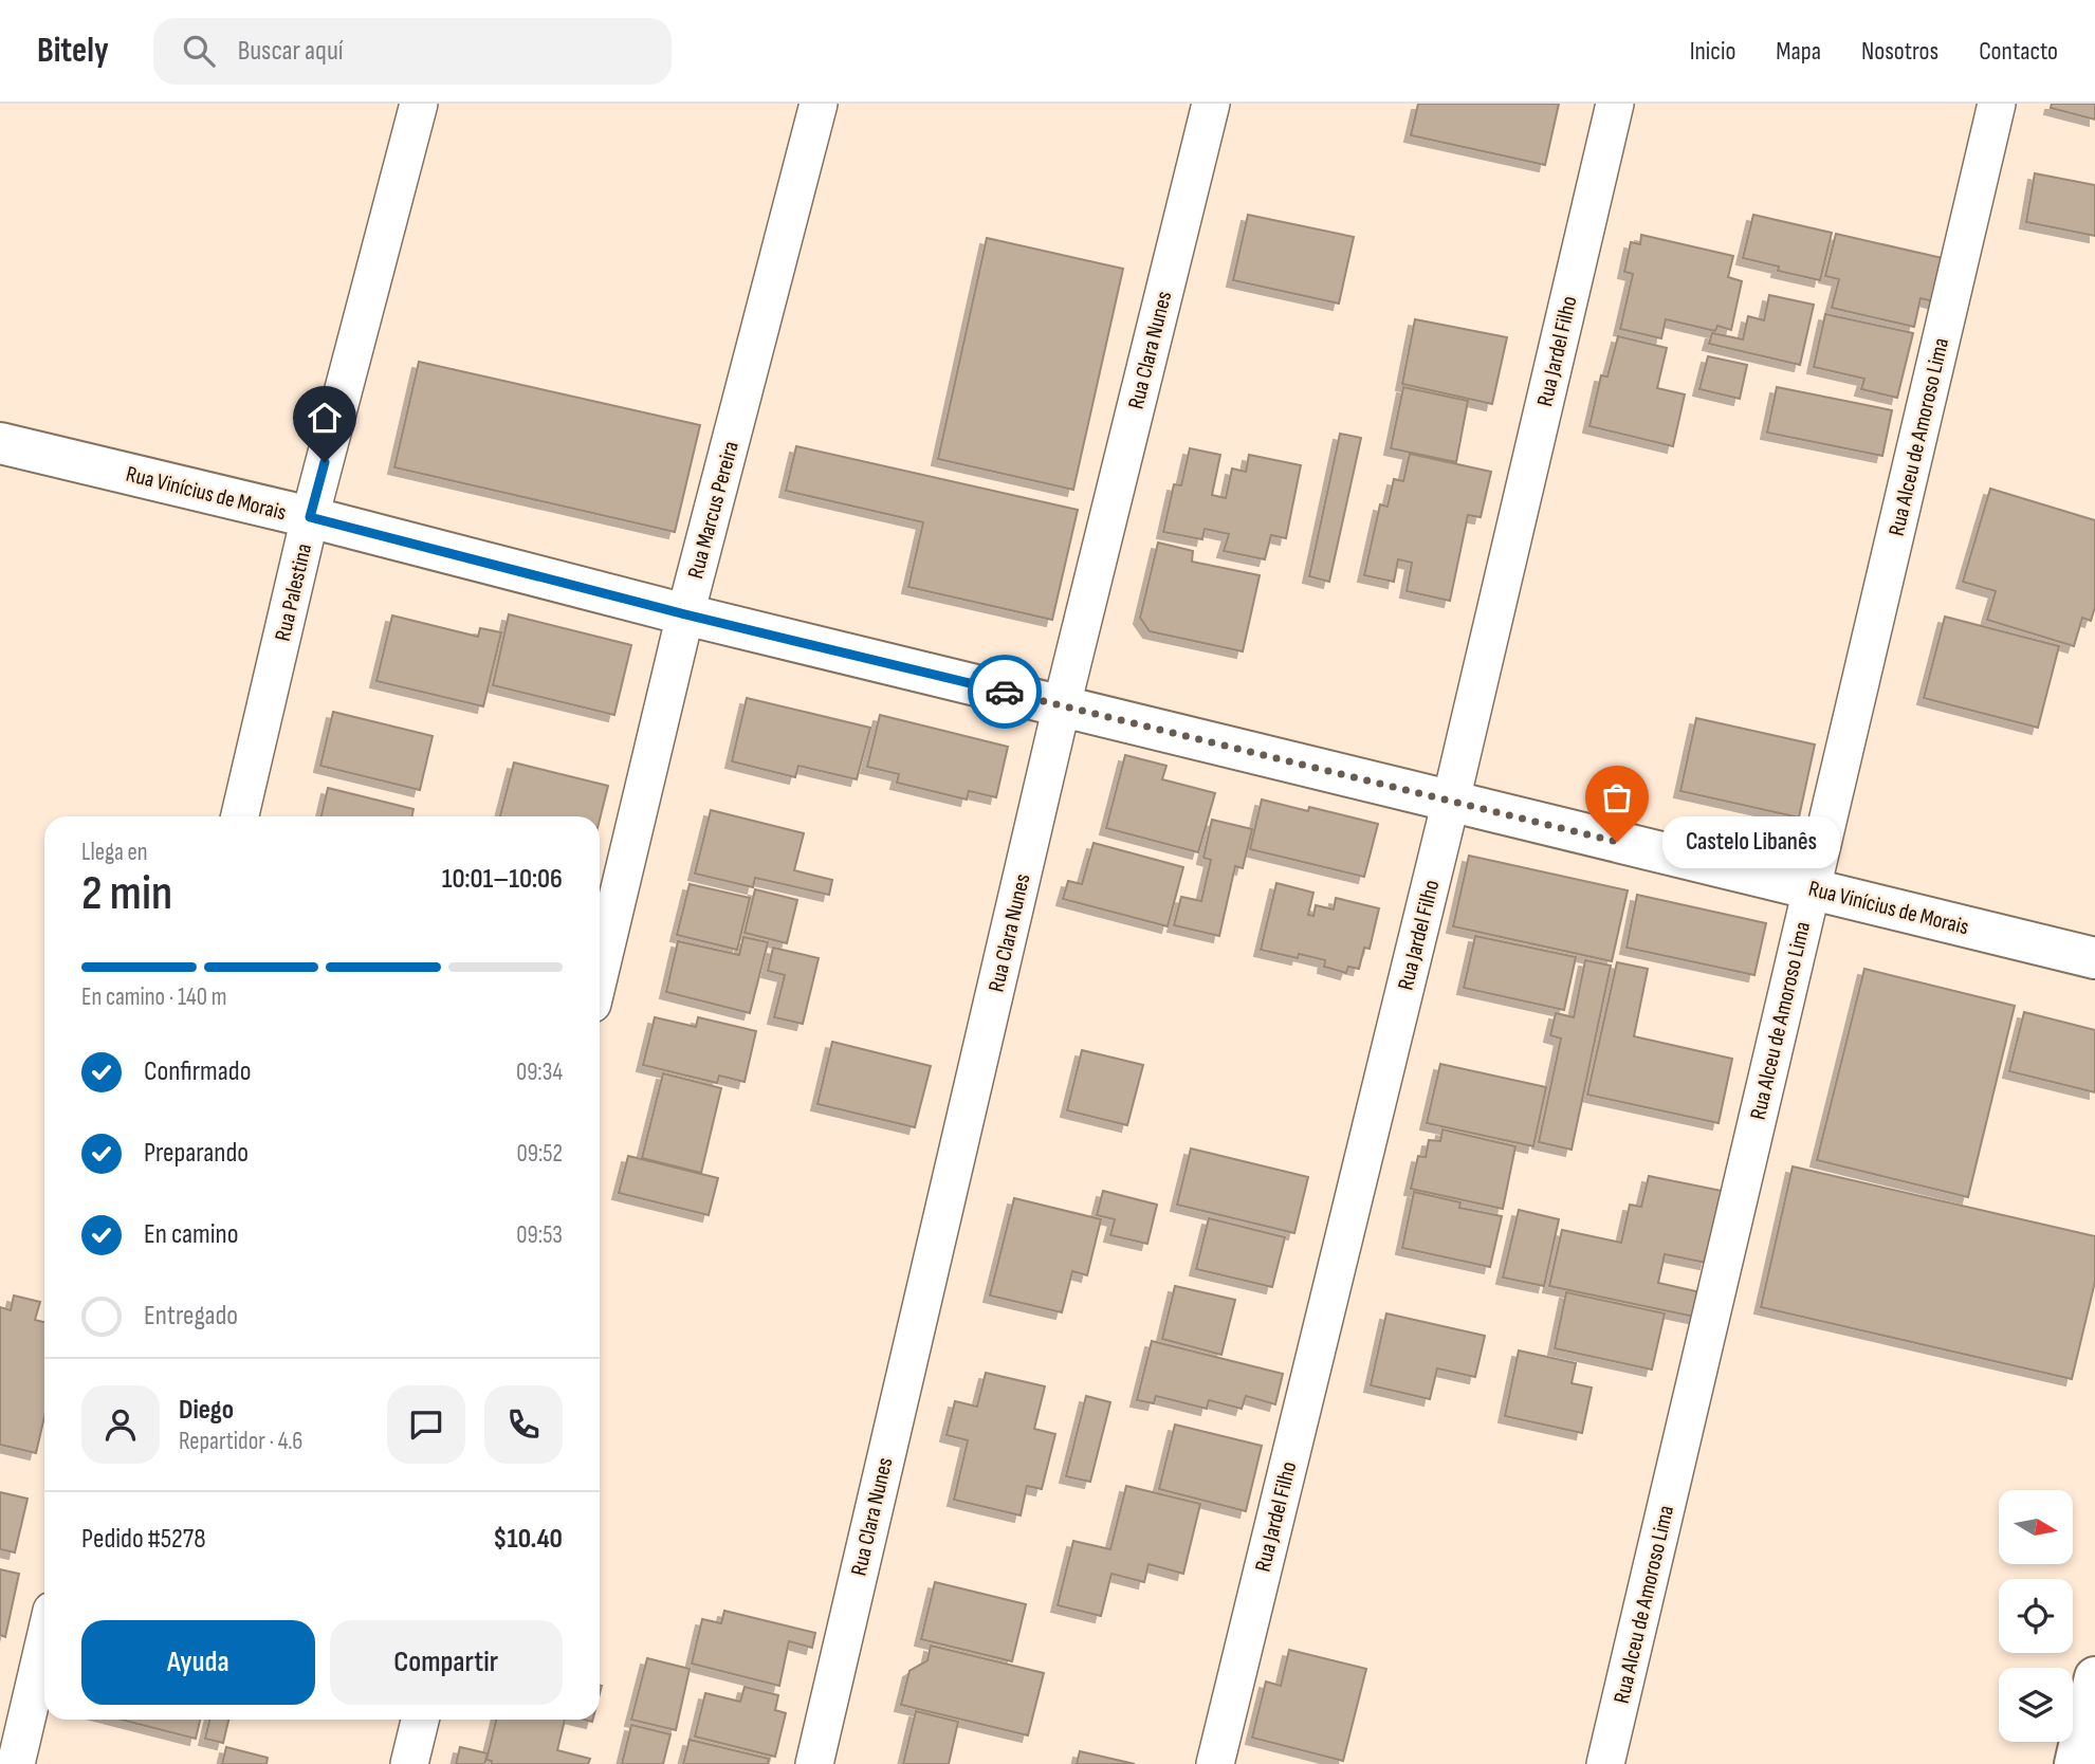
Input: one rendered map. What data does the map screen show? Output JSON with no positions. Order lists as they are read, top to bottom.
{
  "streets": {
    "street": [
      "Rua Clara Nunes",
      "Rua Jardel Filho",
      "Rua Alceu de Amoroso Lima",
      "Rua Vinícius de Morais",
      "Rua Marcus Pereira",
      "Rua Palestina"
    ]
  },
  "crossings": [
    ["Rua Clara Nunes", "Rua Vinícius de Morais"],
    ["Rua Jardel Filho", "Rua Vinícius de Morais"],
    ["Rua Alceu de Amoroso Lima", "Rua Vinícius de Morais"],
    ["Rua Vinícius de Morais", "Rua Marcus Pereira"],
    ["Rua Vinícius de Morais", "Rua Palestina"]
  ],
  "places": ["Castelo Libanês"],
  "north": "right",
  "page": {
    "header": "Bitely",
    "search": "Buscar aquí",
    "nav": [
      "Inicio",
      "Mapa",
      "Nosotros",
      "Contacto"
    ],
    "bubble": "Castelo Libanês",
    "heading": ["2 min", "Llega en", "10:01–10:06"],
    "panel": [
      "Diego",
      "Repartidor · 4.6",
      "Pedido #5278",
      "$10.40"
    ],
    "bar": "En camino · 140 m",
    "list": [
      ["Confirmado", "09:34"],
      ["Preparando", "09:52"],
      ["En camino", "09:53"],
      "Entregado"
    ],
    "buttons": ["Ayuda", "Compartir"]
  }
}
